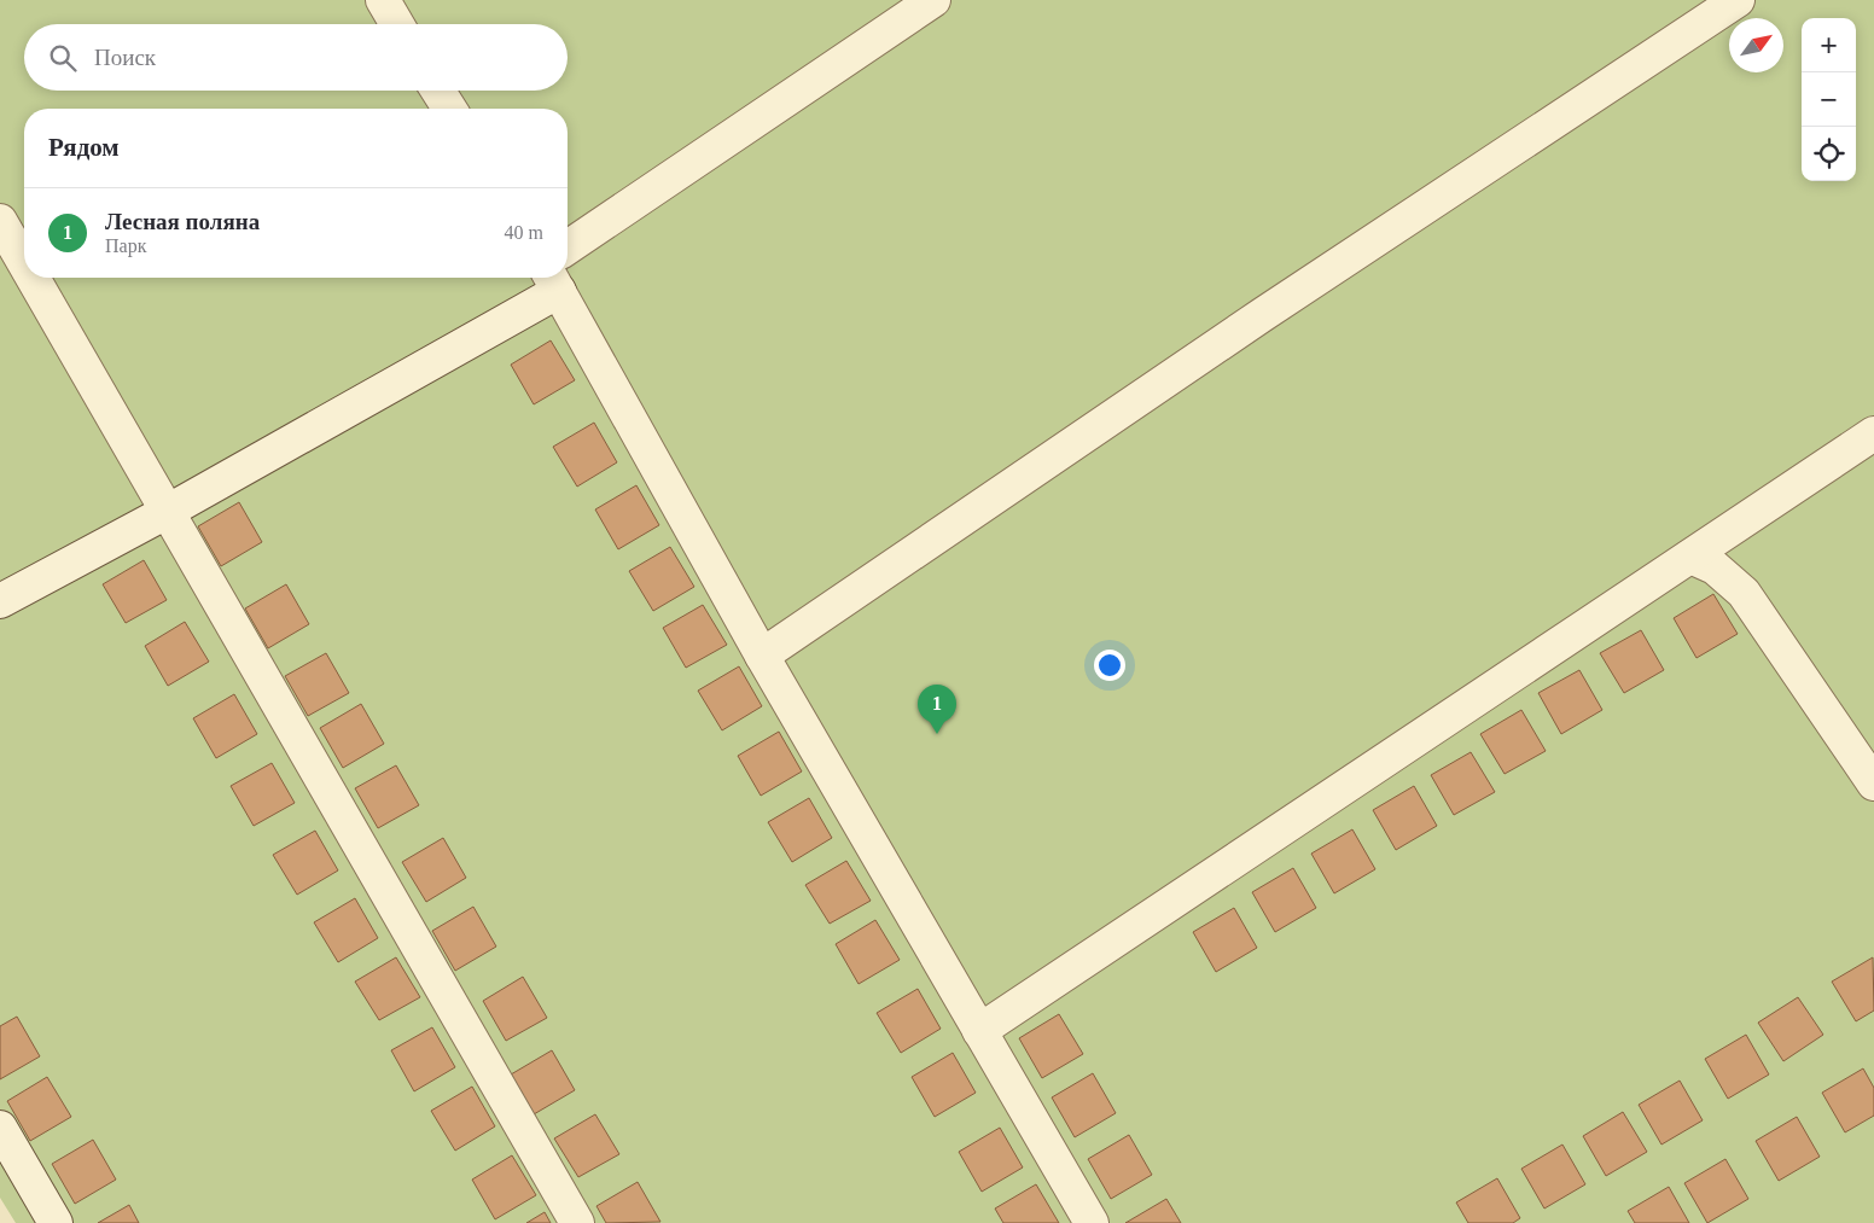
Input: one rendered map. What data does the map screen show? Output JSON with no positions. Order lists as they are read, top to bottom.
{
  "north": "top right",
  "page": {
    "map_buttons": ["+", "−"],
    "search": "Поиск",
    "heading": "Рядом",
    "list": [
      {
        "mark": "1",
        "name": "Лесная поляна",
        "note": "Парк",
        "value": "40 m"
      }
    ],
    "pins": "1"
  }
}
